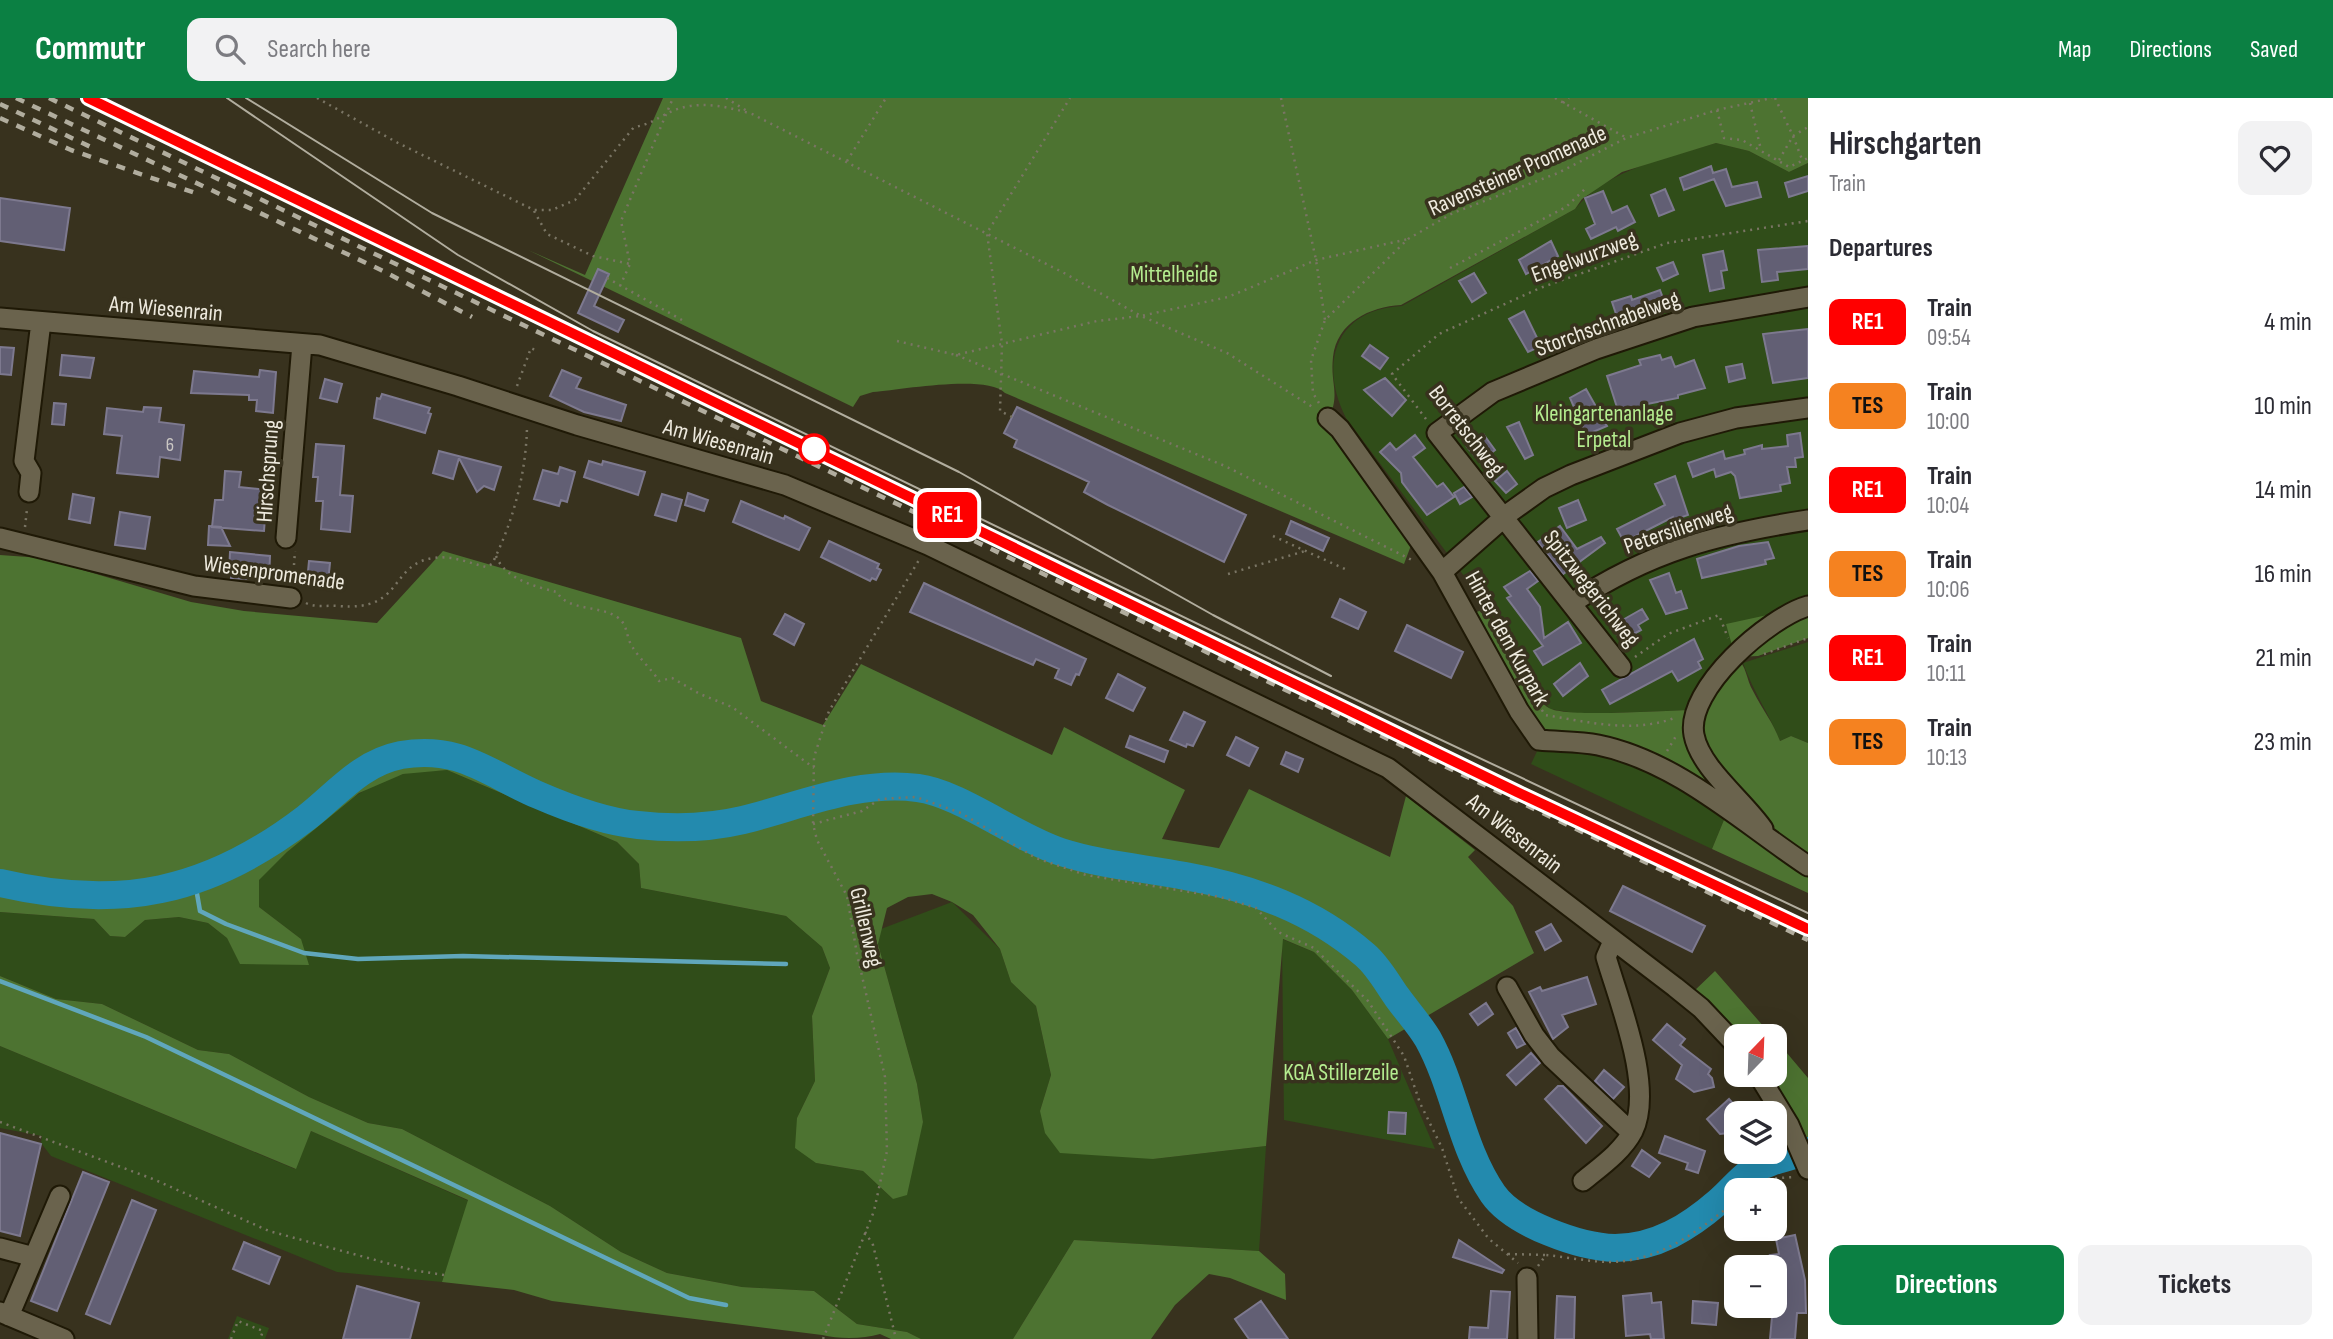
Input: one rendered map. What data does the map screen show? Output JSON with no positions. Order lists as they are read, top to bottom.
{
  "streets": {
    "street": [
      "Am Wiesenrain",
      "Storchschnabelweg",
      "Borretschweg",
      "Hirschsprung",
      "Petersilienweg",
      "Wiesenpromenade",
      "Spitzwegerichweg",
      "Hinter dem Kurpark"
    ],
    "path": ["Ravensteiner Promenade", "Engelwurzweg", "Grillenweg"]
  },
  "crossings": [
    ["Ravensteiner Promenade", "Hinter dem Kurpark"],
    ["Engelwurzweg", "Borretschweg"],
    ["Am Wiesenrain", "Hirschsprung"],
    ["Am Wiesenrain", "Grillenweg"],
    ["Storchschnabelweg", "Borretschweg"],
    ["Borretschweg", "Spitzwegerichweg"],
    ["Hirschsprung", "Wiesenpromenade"],
    ["Petersilienweg", "Spitzwegerichweg"]
  ],
  "parks": ["Mittelheide", "Kleingartenanlage Erpetal", "KGA Stillerzeile"],
  "house_numbers": ["6"],
  "north": "top right",
  "page": {
    "header": "Commutr",
    "search": "Search here",
    "nav": ["Map", "Directions", "Saved"],
    "on_map": "RE1",
    "heading": [
      ["Hirschgarten", "Train"],
      "Departures"
    ],
    "list": [
      {
        "mark": "RE1",
        "name": "Train",
        "note": "09:54",
        "value": "4 min"
      },
      {
        "mark": "TES",
        "name": "Train",
        "note": "10:00",
        "value": "10 min"
      },
      {
        "mark": "RE1",
        "name": "Train",
        "note": "10:04",
        "value": "14 min"
      },
      {
        "mark": "TES",
        "name": "Train",
        "note": "10:06",
        "value": "16 min"
      },
      {
        "mark": "RE1",
        "name": "Train",
        "note": "10:11",
        "value": "21 min"
      },
      {
        "mark": "TES",
        "name": "Train",
        "note": "10:13",
        "value": "23 min"
      }
    ],
    "map_buttons": ["+", "−"],
    "buttons": ["Directions", "Tickets"]
  }
}
